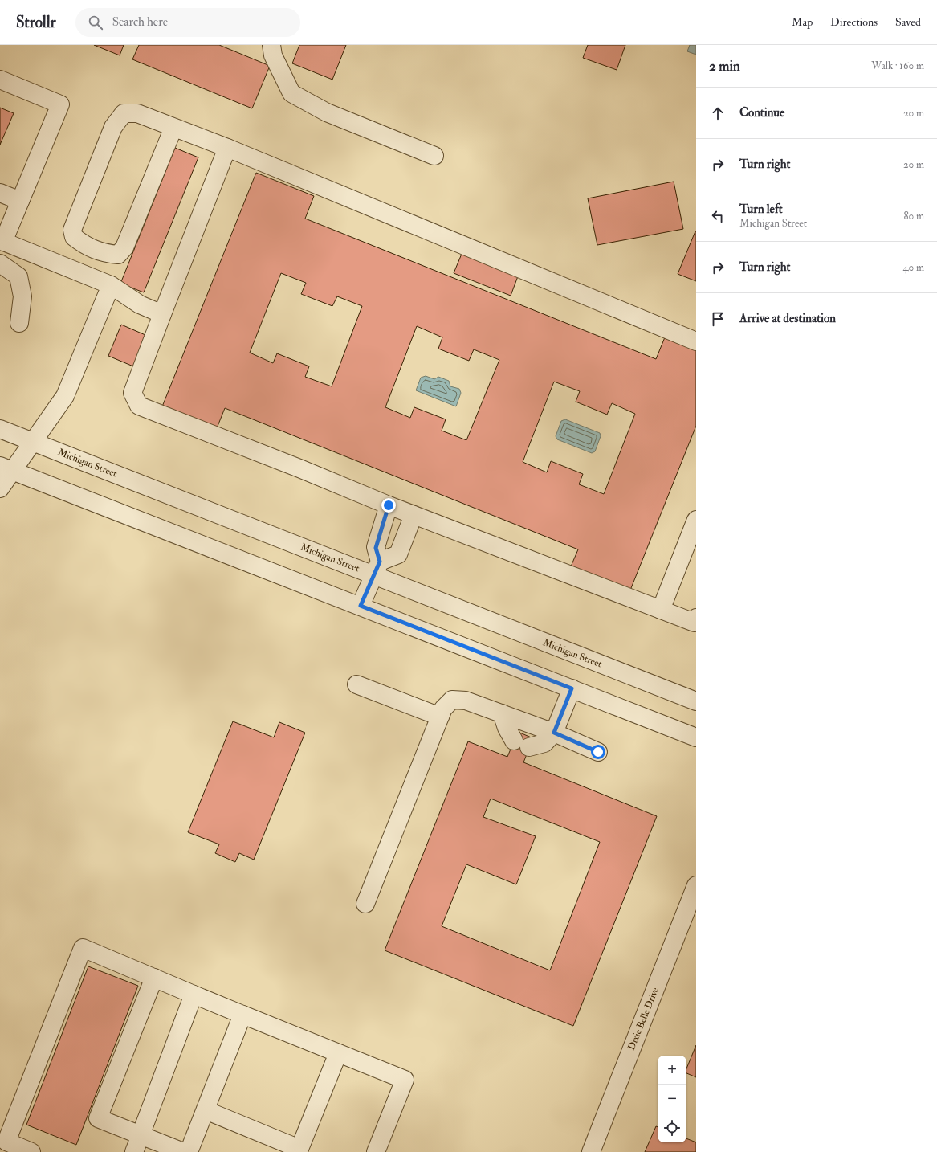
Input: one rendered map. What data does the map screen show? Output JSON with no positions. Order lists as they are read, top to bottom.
{
  "streets": {
    "street": ["Michigan Street", "Dixie Belle Drive"]
  },
  "page": {
    "header": "Strollr",
    "search": "Search here",
    "nav": ["Map", "Directions", "Saved"],
    "heading": ["2 min", "Walk · 160 m"],
    "list": [
      ["Continue", "20 m"],
      ["Turn right", "20 m"],
      ["Turn left", "Michigan Street", "80 m"],
      ["Turn right", "40 m"],
      "Arrive at destination"
    ],
    "map_buttons": ["+", "−"]
  }
}
